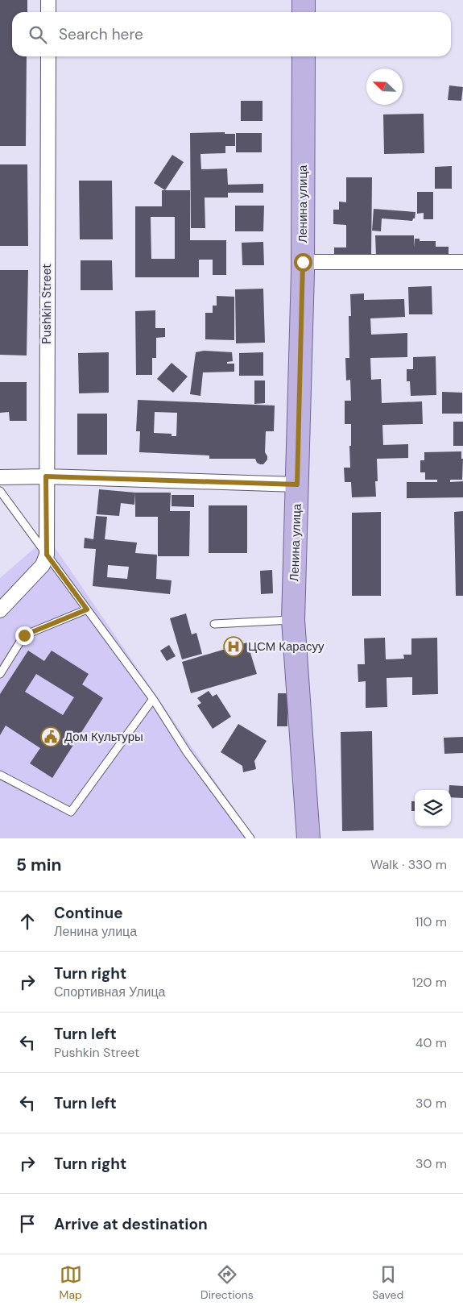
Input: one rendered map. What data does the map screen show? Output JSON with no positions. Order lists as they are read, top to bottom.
{
  "streets": {
    "main road": ["Ленина улица"],
    "street": ["Pushkin Street"]
  },
  "places": {
    "hospital": ["ЦСМ Карасуу"],
    "public building": ["Дом Культуры"]
  },
  "north": "top left",
  "page": {
    "search": "Search here",
    "heading": ["5 min", "Walk · 330 m"],
    "list": [
      ["Continue", "Ленина улица", "110 m"],
      ["Turn right", "Спортивная Улица", "120 m"],
      ["Turn left", "Pushkin Street", "40 m"],
      ["Turn left", "30 m"],
      ["Turn right", "30 m"],
      "Arrive at destination"
    ],
    "nav": ["Map", "Directions", "Saved"]
  }
}
